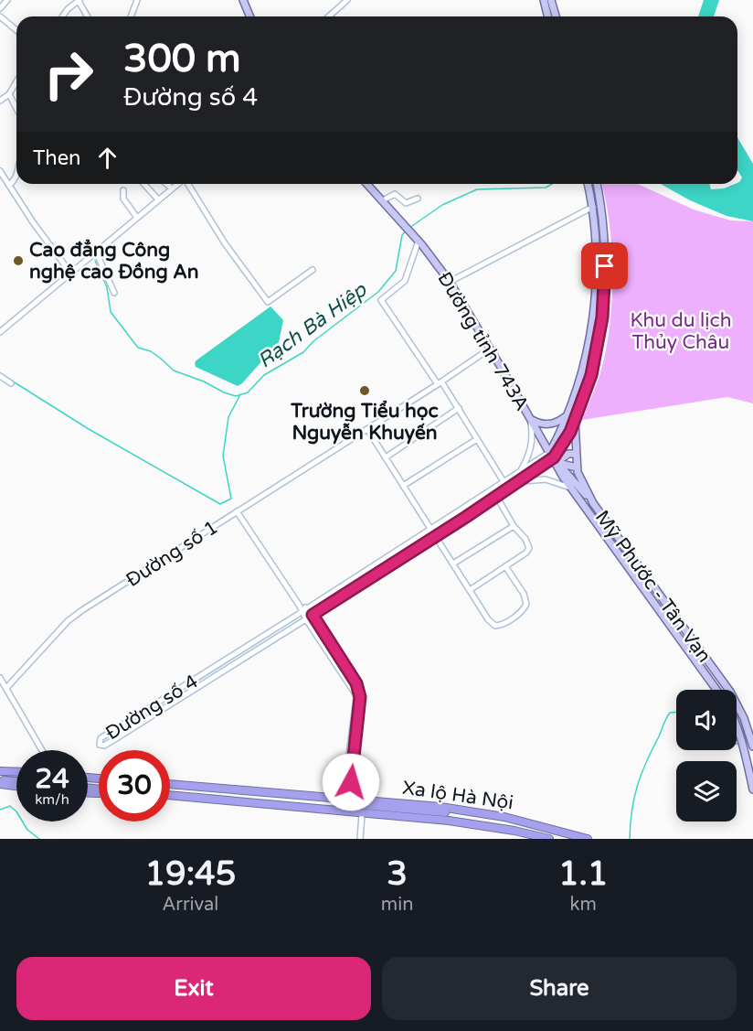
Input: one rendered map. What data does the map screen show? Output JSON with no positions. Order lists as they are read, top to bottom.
{
  "streets": {
    "highway": ["Xa lộ Hà Nội"],
    "main road": ["Đường tỉnh 743A", "Mỹ Phước - Tân Vạn"],
    "street": ["Đường số 1", "Đường số 4"]
  },
  "crossings": [
    ["Đường tỉnh 743A", "Đường số 1"],
    ["Đường tỉnh 743A", "Mỹ Phước - Tân Vạn"],
    ["Đường tỉnh 743A", "Đường số 4"],
    ["Mỹ Phước - Tân Vạn", "Đường số 4"]
  ],
  "water": ["Rạch Bà Hiệp"],
  "parks": ["Khu du lịch Thủy Châu"],
  "places": ["Cao đẳng Công nghệ cao Đồng An", "Trường Tiểu học Nguyễn Khuyến"],
  "page": {
    "turn": ["300 m", "Đường số 4"],
    "then": "Then",
    "speed": "24 km/h",
    "limit": "30",
    "eta": [
      "19:45",
      "Arrival",
      "3",
      "min",
      "1.1",
      "km"
    ],
    "buttons": ["Exit", "Share"]
  }
}
